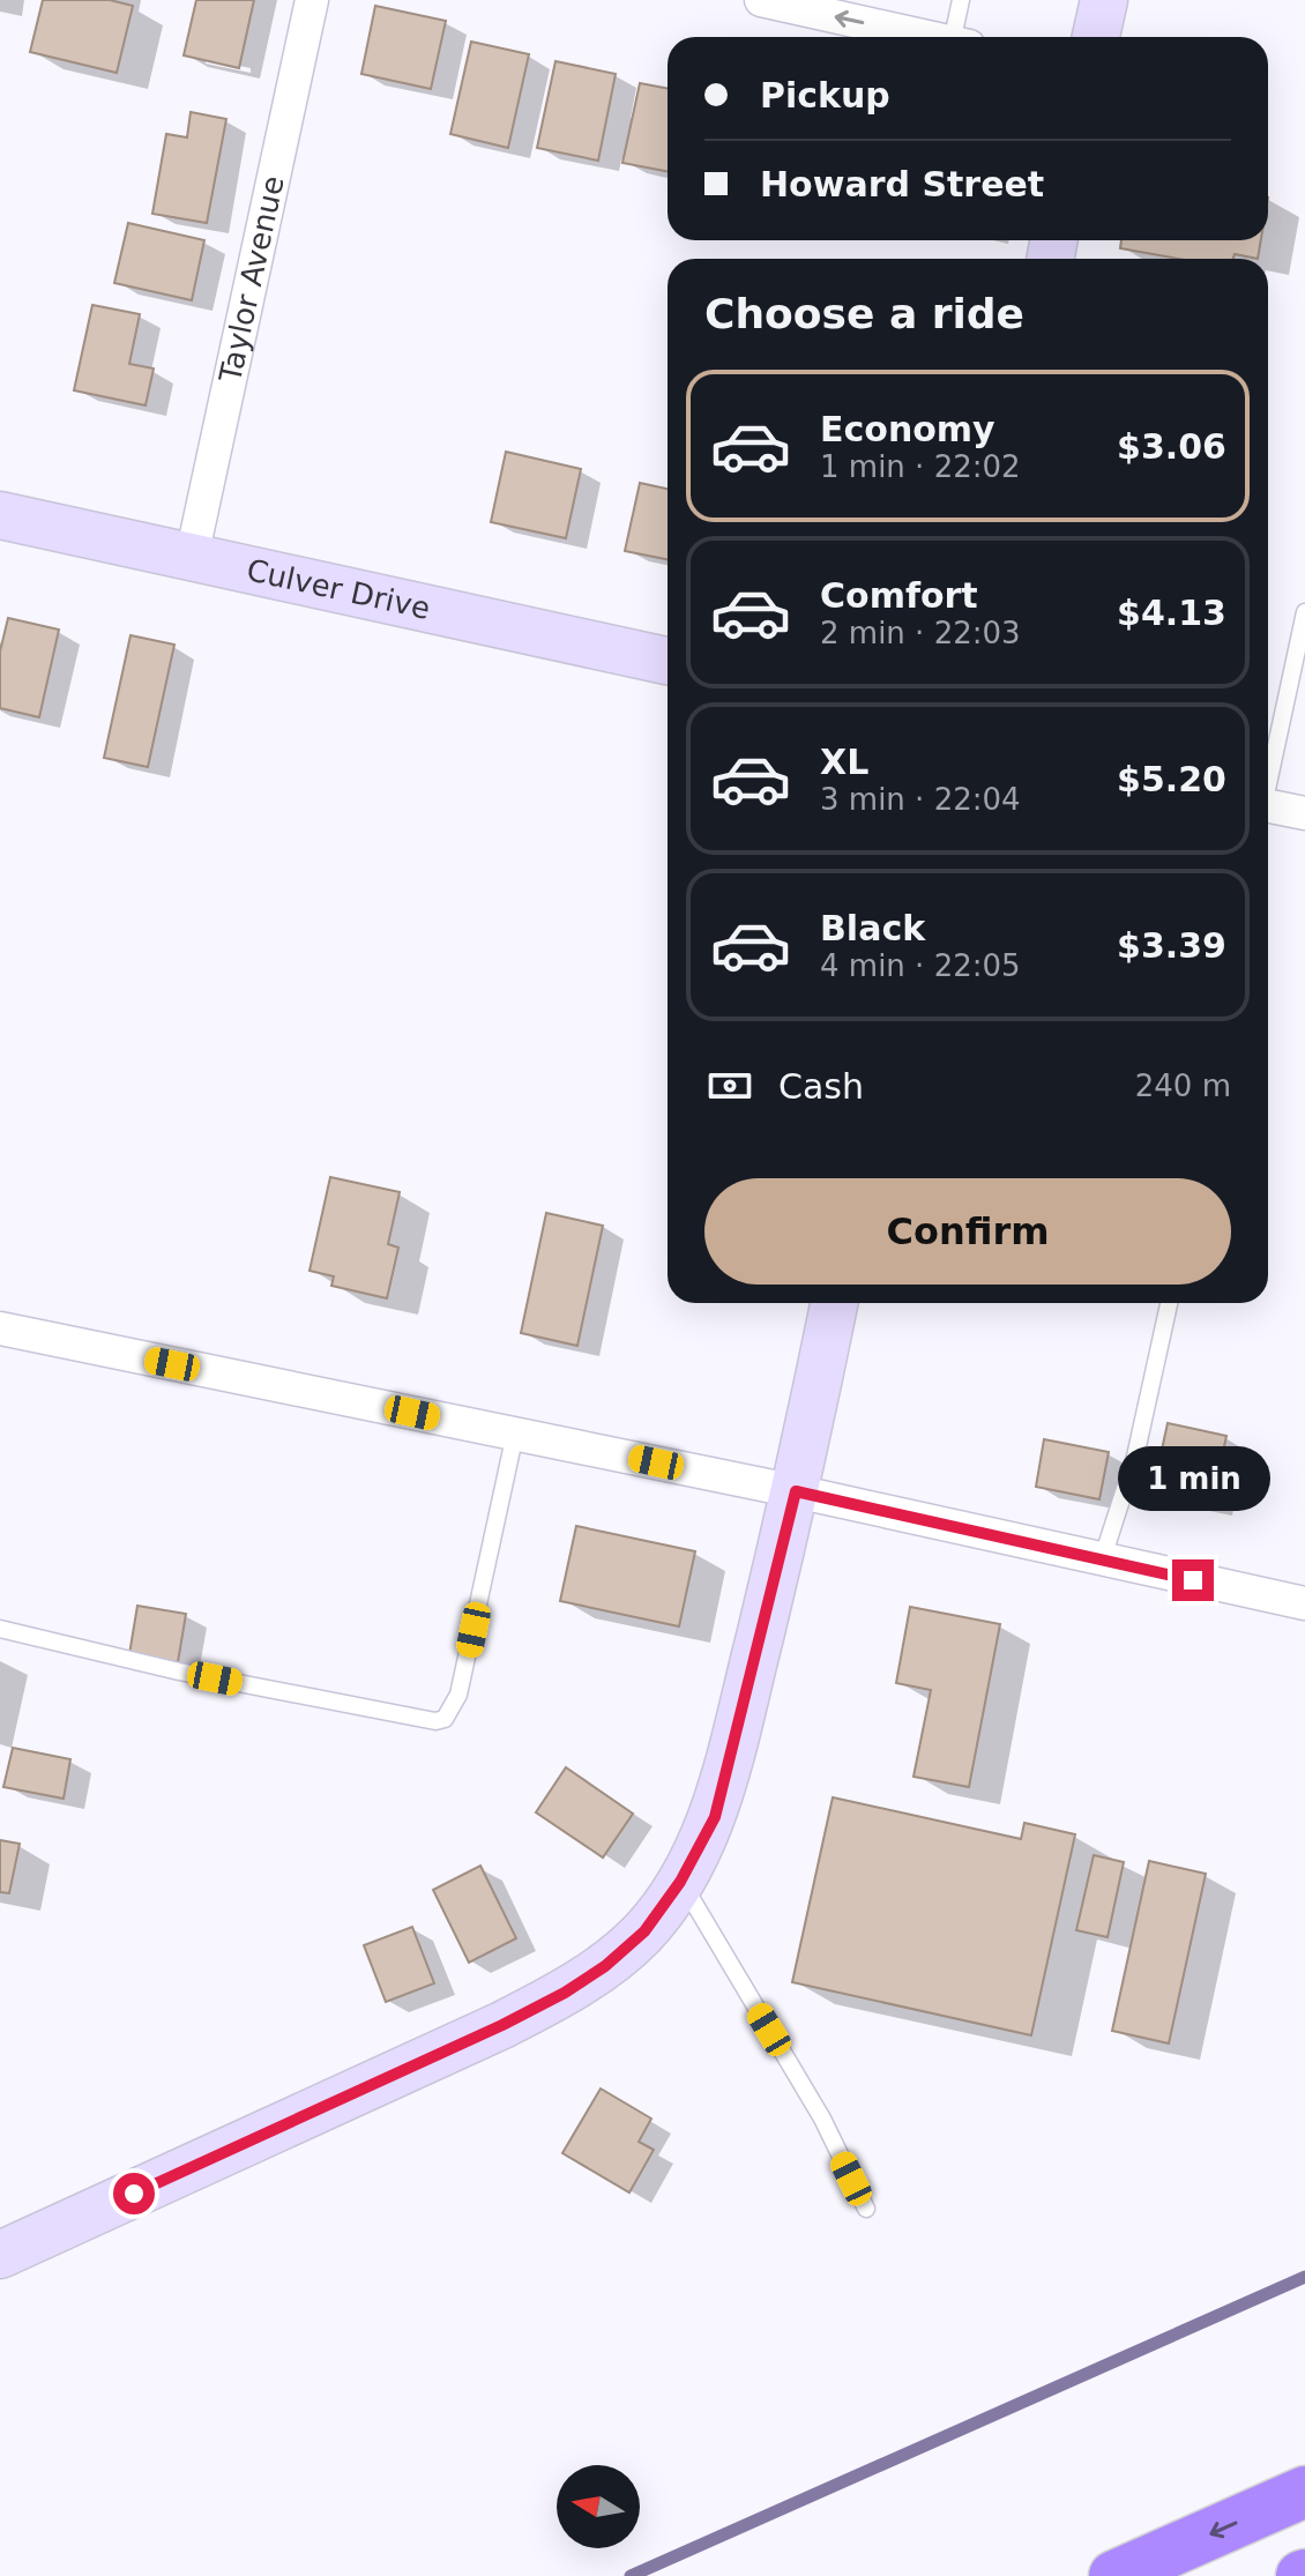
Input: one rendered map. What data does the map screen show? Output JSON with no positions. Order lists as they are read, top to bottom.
{
  "streets": {
    "street": ["Taylor Avenue", "Culver Drive"]
  },
  "crossings": [
    ["Taylor Avenue", "Culver Drive"]
  ],
  "north": "left",
  "page": {
    "banner": ["Pickup", "Howard Street"],
    "heading": "Choose a ride",
    "list": [
      {
        "name": "Economy",
        "note": "1 min · 22:02",
        "value": "$3.06"
      },
      {
        "name": "Comfort",
        "note": "2 min · 22:03",
        "value": "$4.13"
      },
      {
        "name": "XL",
        "note": "3 min · 22:04",
        "value": "$5.20"
      },
      {
        "name": "Black",
        "note": "4 min · 22:05",
        "value": "$3.39"
      }
    ],
    "pay": ["Cash", "240 m"],
    "buttons": "Confirm",
    "bubble": "1 min"
  }
}
